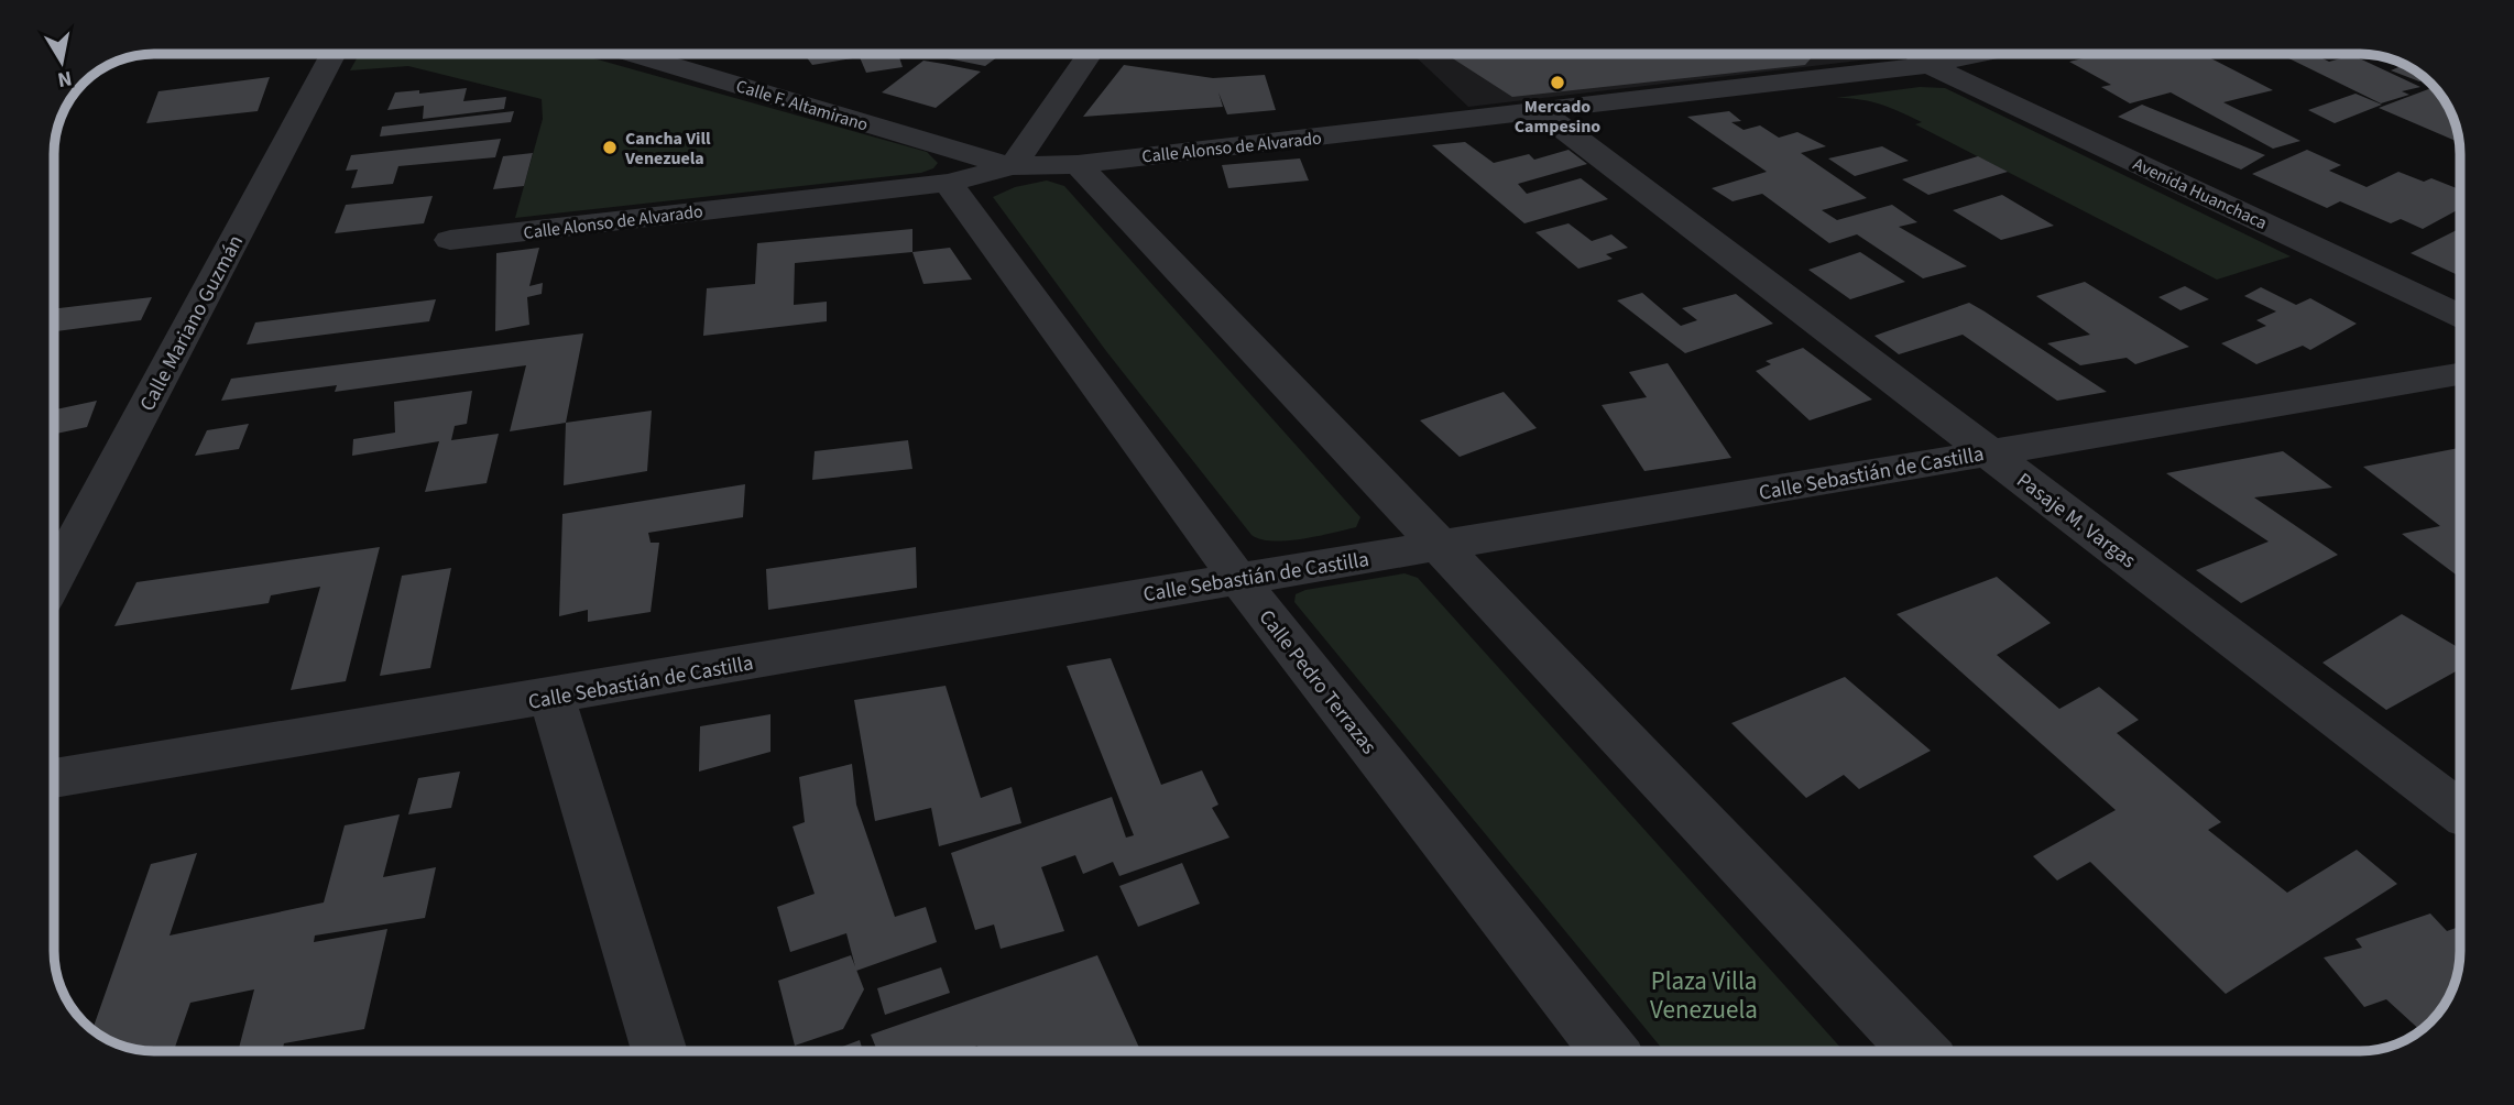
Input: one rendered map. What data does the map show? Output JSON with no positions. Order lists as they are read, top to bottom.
{
  "streets": {
    "street": [
      "Calle F. Altamirano",
      "Calle Alonso de Alvarado",
      "Avenida Huanchaca",
      "Calle Mariano Guzmán",
      "Calle Sebastián de Castilla",
      "Pasaje M. Vargas",
      "Calle Pedro Terrazas"
    ]
  },
  "crossings": [
    ["Calle F. Altamirano", "Calle Alonso de Alvarado"],
    ["Calle Alonso de Alvarado", "Avenida Huanchaca"],
    ["Calle Alonso de Alvarado", "Pasaje M. Vargas"],
    ["Calle Alonso de Alvarado", "Calle Pedro Terrazas"],
    ["Calle Sebastián de Castilla", "Pasaje M. Vargas"],
    ["Calle Sebastián de Castilla", "Calle Pedro Terrazas"]
  ],
  "parks": ["Plaza Villa Venezuela"],
  "places": ["Mercado Campesino", "Cancha Vill Venezuela"],
  "north": "bottom"
}
